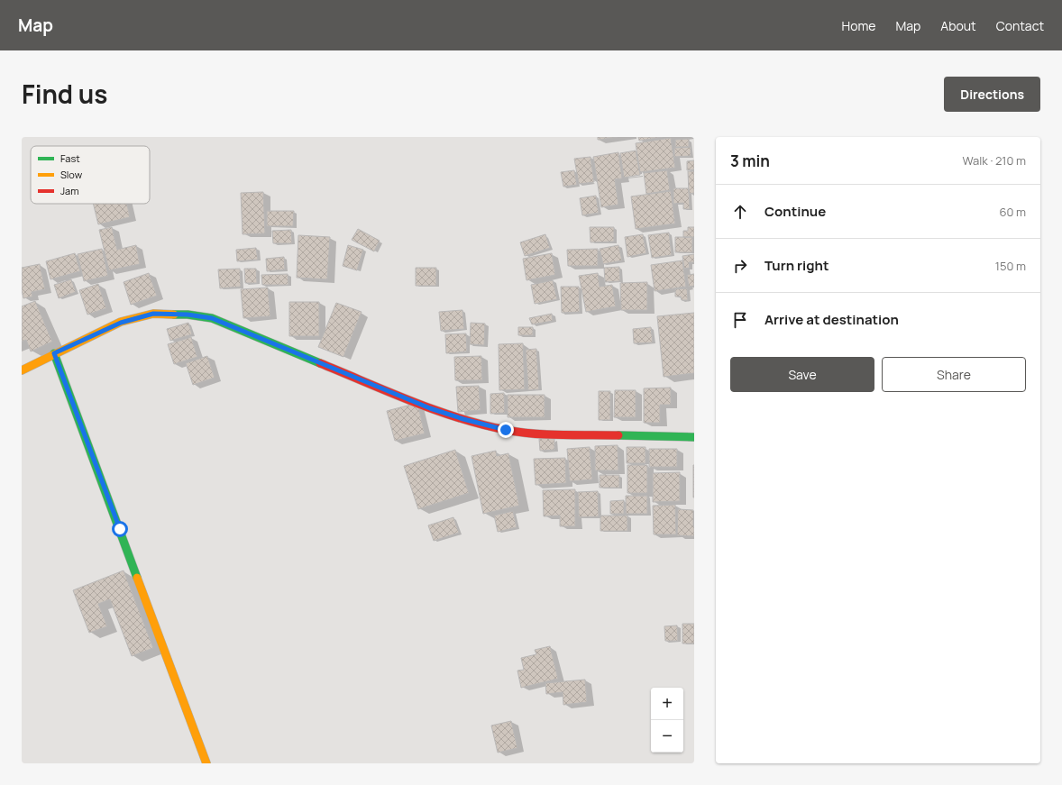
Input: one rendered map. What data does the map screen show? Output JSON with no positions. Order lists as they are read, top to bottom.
{
  "legend": ["Fast", "Slow", "Jam"],
  "page": {
    "header": "Map",
    "nav": [
      "Home",
      "Map",
      "About",
      "Contact"
    ],
    "title": "Find us",
    "buttons": [
      "Directions",
      ["Save", "Share"]
    ],
    "heading": ["3 min", "Walk · 210 m"],
    "list": [
      ["Continue", "60 m"],
      ["Turn right", "150 m"],
      "Arrive at destination"
    ],
    "map_buttons": ["+", "−"]
  }
}
